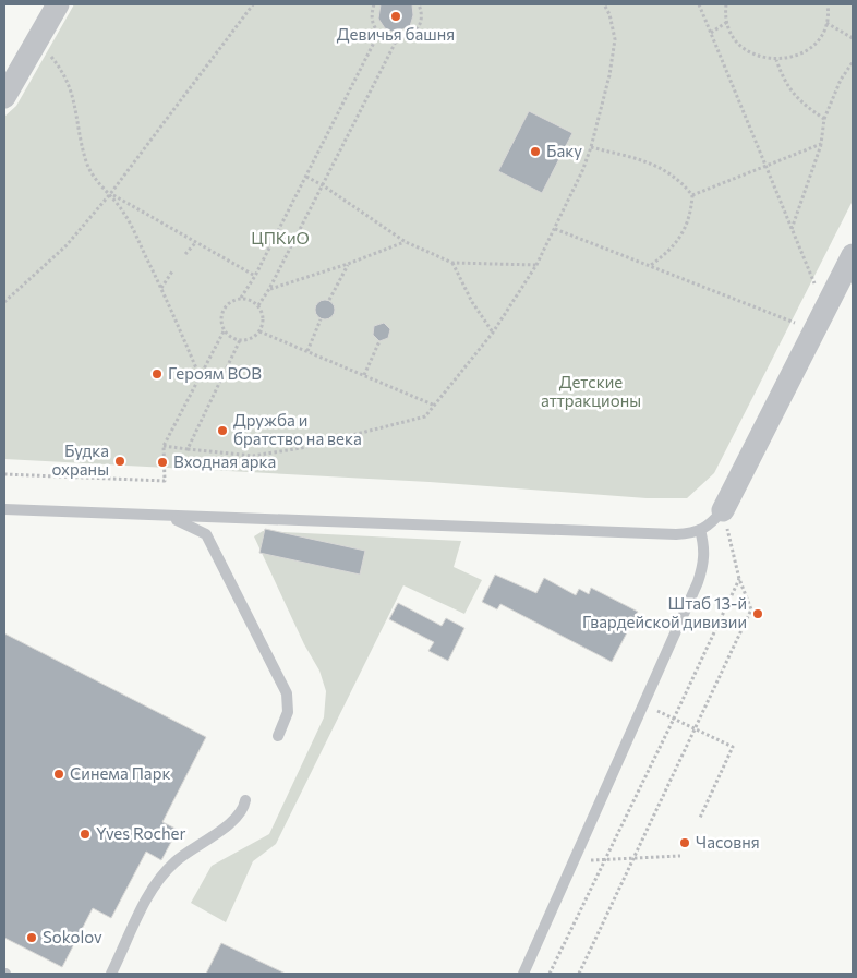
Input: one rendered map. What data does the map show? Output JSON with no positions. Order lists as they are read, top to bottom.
{
  "parks": ["ЦПКиО", "Детские аттракционы"],
  "places": [
    "Девичья башня",
    "Баку",
    "Героям ВОВ",
    "Дружба и братство на века",
    "Будка охраны",
    "Входная арка",
    "Штаб 13-й Гвардейской дивизии",
    "Синема Парк",
    "Yves Rocher",
    "Часовня",
    "Sokolov"
  ]
}
